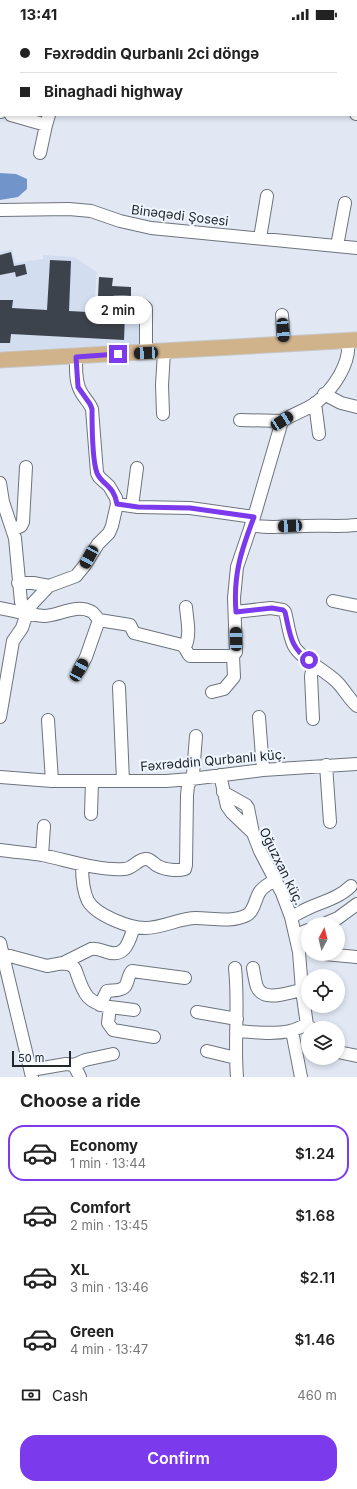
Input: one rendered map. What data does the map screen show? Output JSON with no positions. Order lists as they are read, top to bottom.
{
  "streets": {
    "street": ["Binəqədi Şosesi", "Fəxrəddin Qurbanlı küç.", "Oğuzxan küç."]
  },
  "crossings": [
    ["Fəxrəddin Qurbanlı küç.", "Oğuzxan küç."]
  ],
  "scale_bar": "50 m",
  "north": "top",
  "page": {
    "status": "13:41",
    "banner": ["Fəxrəddin Qurbanlı 2ci döngə", "Binaghadi highway"],
    "bubble": "2 min",
    "scale": "50 m",
    "heading": "Choose a ride",
    "list": [
      {
        "name": "Economy",
        "note": "1 min · 13:44",
        "value": "$1.24"
      },
      {
        "name": "Comfort",
        "note": "2 min · 13:45",
        "value": "$1.68"
      },
      {
        "name": "XL",
        "note": "3 min · 13:46",
        "value": "$2.11"
      },
      {
        "name": "Green",
        "note": "4 min · 13:47",
        "value": "$1.46"
      }
    ],
    "pay": ["Cash", "460 m"],
    "buttons": "Confirm"
  }
}
